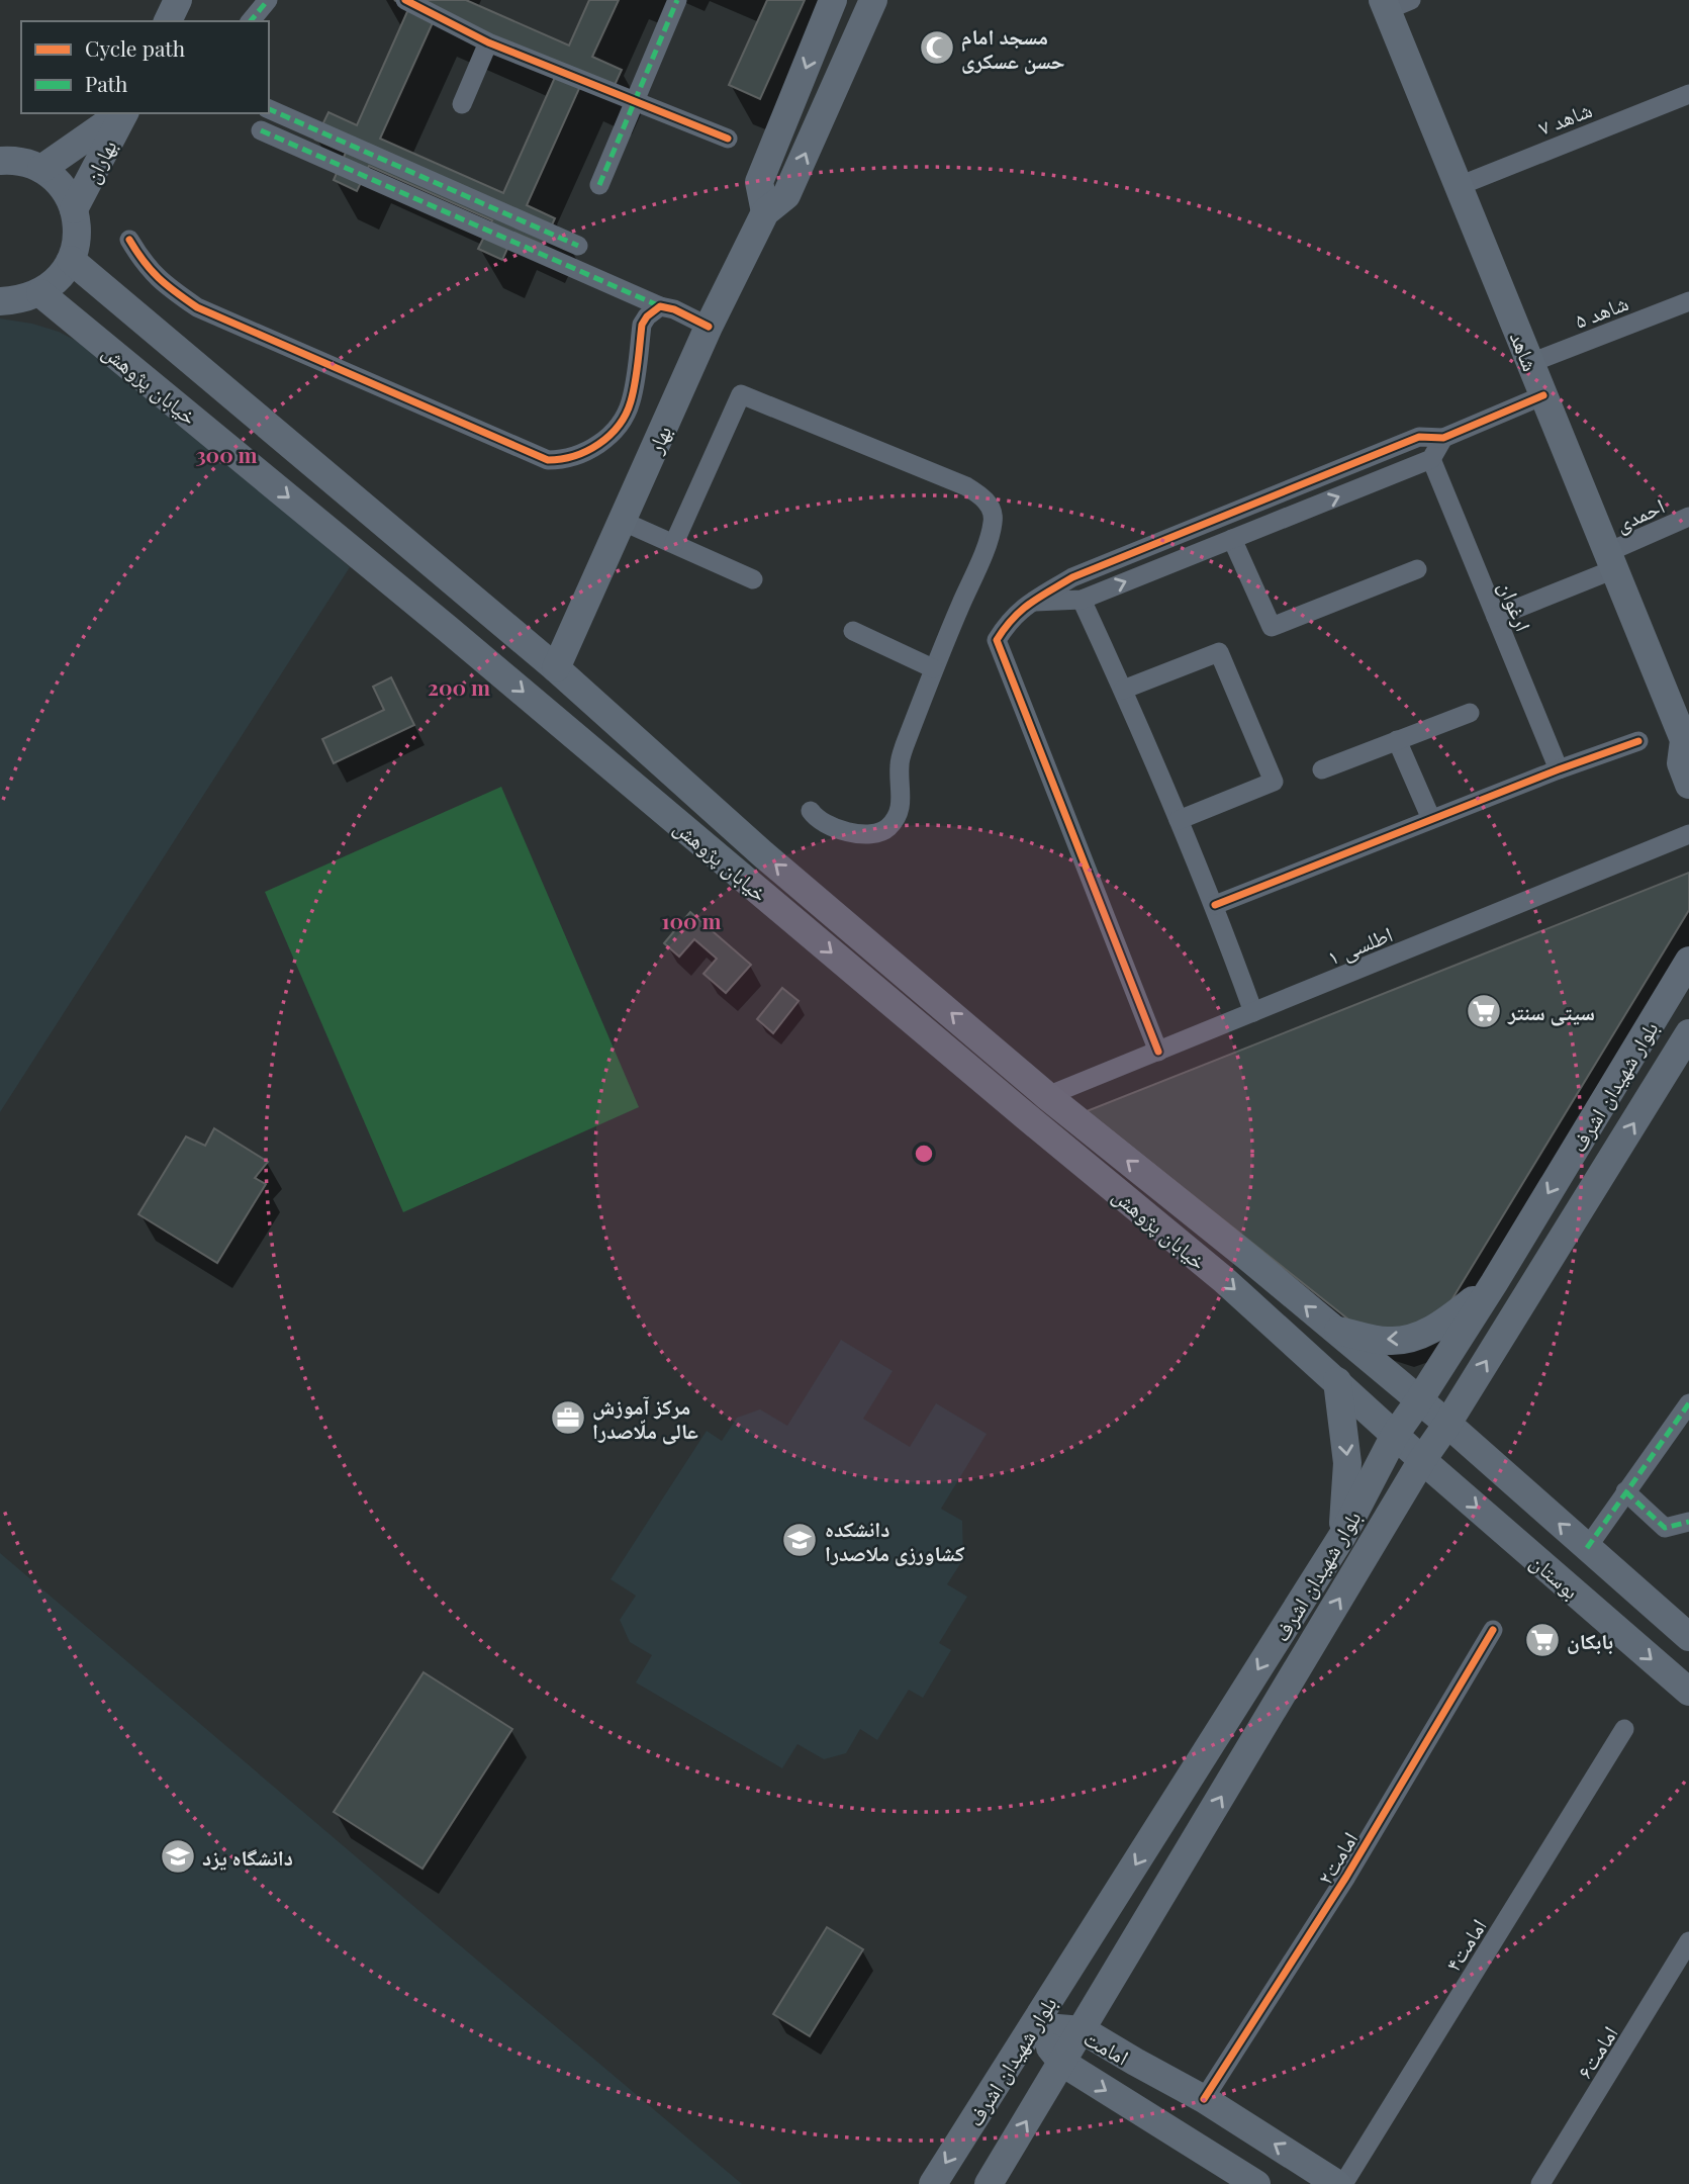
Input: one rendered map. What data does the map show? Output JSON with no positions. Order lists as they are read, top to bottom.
{
  "streets": {
    "main road": [
      "بهاران",
      "شاهد",
      "خیابان پژوهش",
      "بهار",
      "بلوار شهیدان اشرف",
      "بوستان",
      "امامت"
    ],
    "street": [
      "شاهد ۷",
      "شاهد ۵",
      "احمدی",
      "ارغوان",
      "اطلسی ۱",
      "امامت۲",
      "امامت۴",
      "امامت۶"
    ]
  },
  "crossings": [
    ["شاهد ۷", "شاهد"],
    ["شاهد ۵", "شاهد"],
    ["شاهد", "احمدی"],
    ["خیابان پژوهش", "بهار"],
    ["خیابان پژوهش", "اطلسی ۱"],
    ["خیابان پژوهش", "بلوار شهیدان اشرف"],
    ["خیابان پژوهش", "بوستان"],
    ["احمدی", "ارغوان"],
    ["بلوار شهیدان اشرف", "بوستان"],
    ["بلوار شهیدان اشرف", "امامت"],
    ["امامت۲", "امامت"]
  ],
  "places": {
    "mosque": ["مسجد امام حسن عسکری"],
    "supermarket": ["سیتی سنتر", "بابکان"],
    "office": ["مرکز آموزش عالی ملّاصدرا"],
    "school or university": ["دانشکده کشاورزی ملاصدرا", "دانشگاه یزد"]
  },
  "legend": ["Cycle path", "Path"],
  "rings": ["300 m", "200 m", "100 m"]
}
